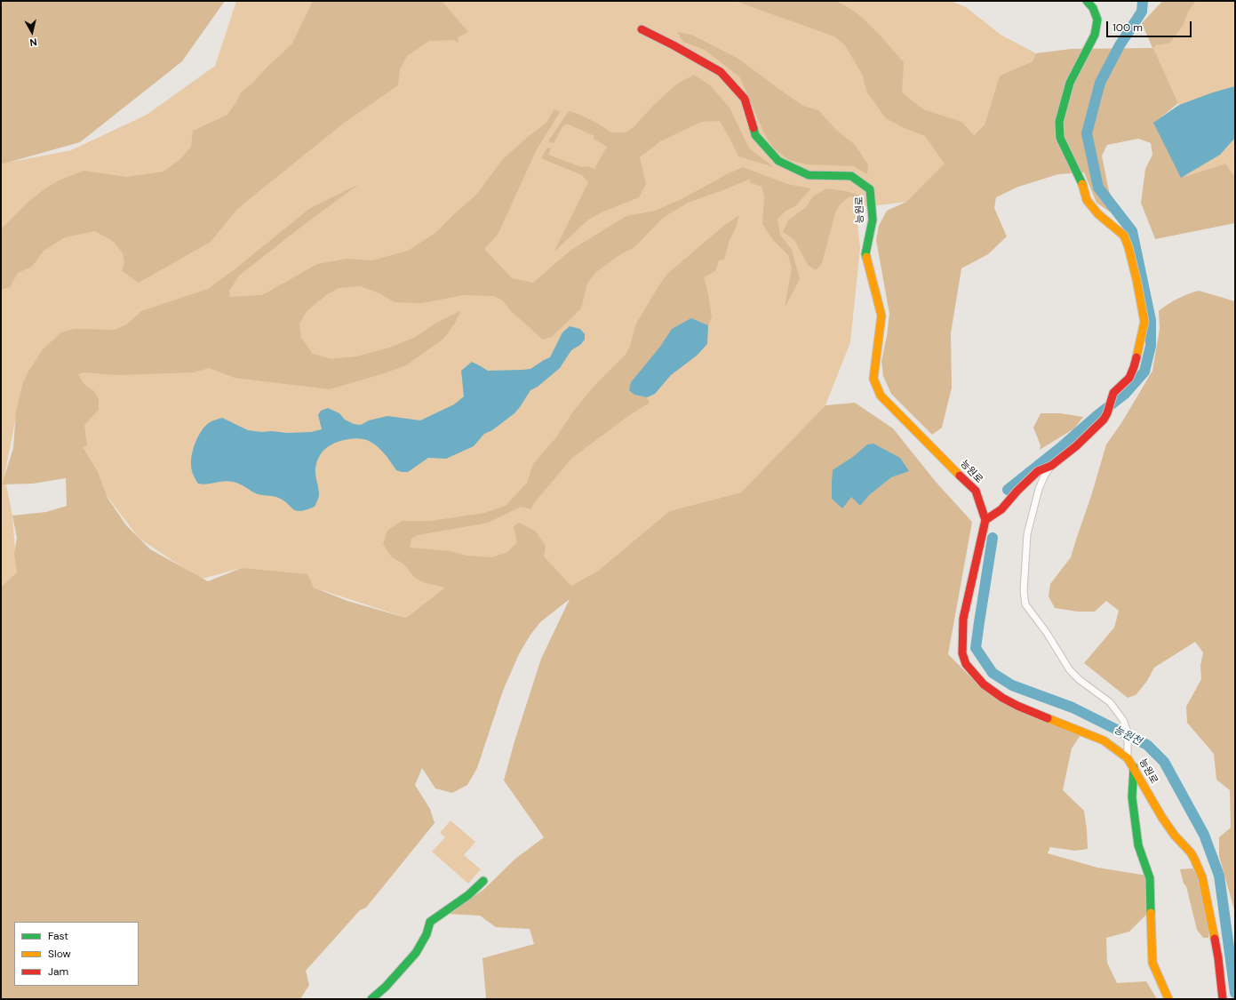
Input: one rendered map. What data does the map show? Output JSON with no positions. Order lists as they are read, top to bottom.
{
  "streets": {
    "street": ["능원로"]
  },
  "water": ["능원천"],
  "legend": ["Fast", "Slow", "Jam"],
  "scale_bar": "100 m",
  "north": "bottom"
}
